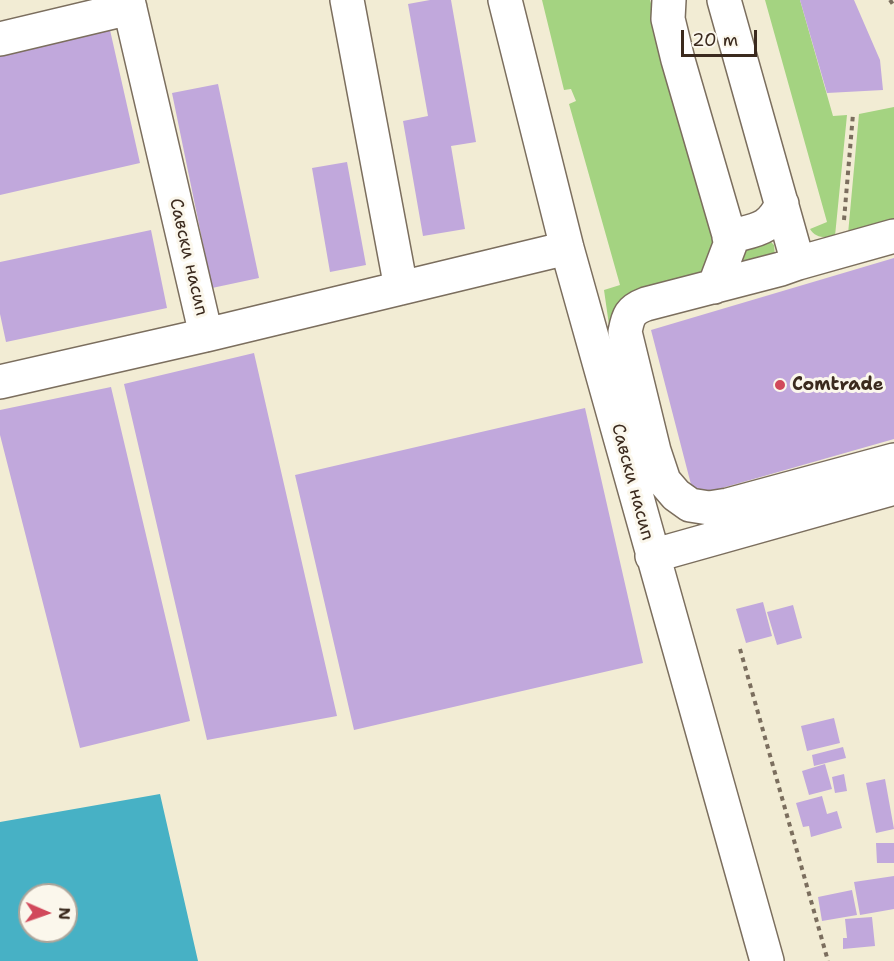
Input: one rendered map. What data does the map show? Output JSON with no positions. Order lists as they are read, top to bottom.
{
  "streets": {
    "lane": ["Савски насип"]
  },
  "places": ["Comtrade"],
  "scale_bar": "20 m",
  "north": "right"
}
